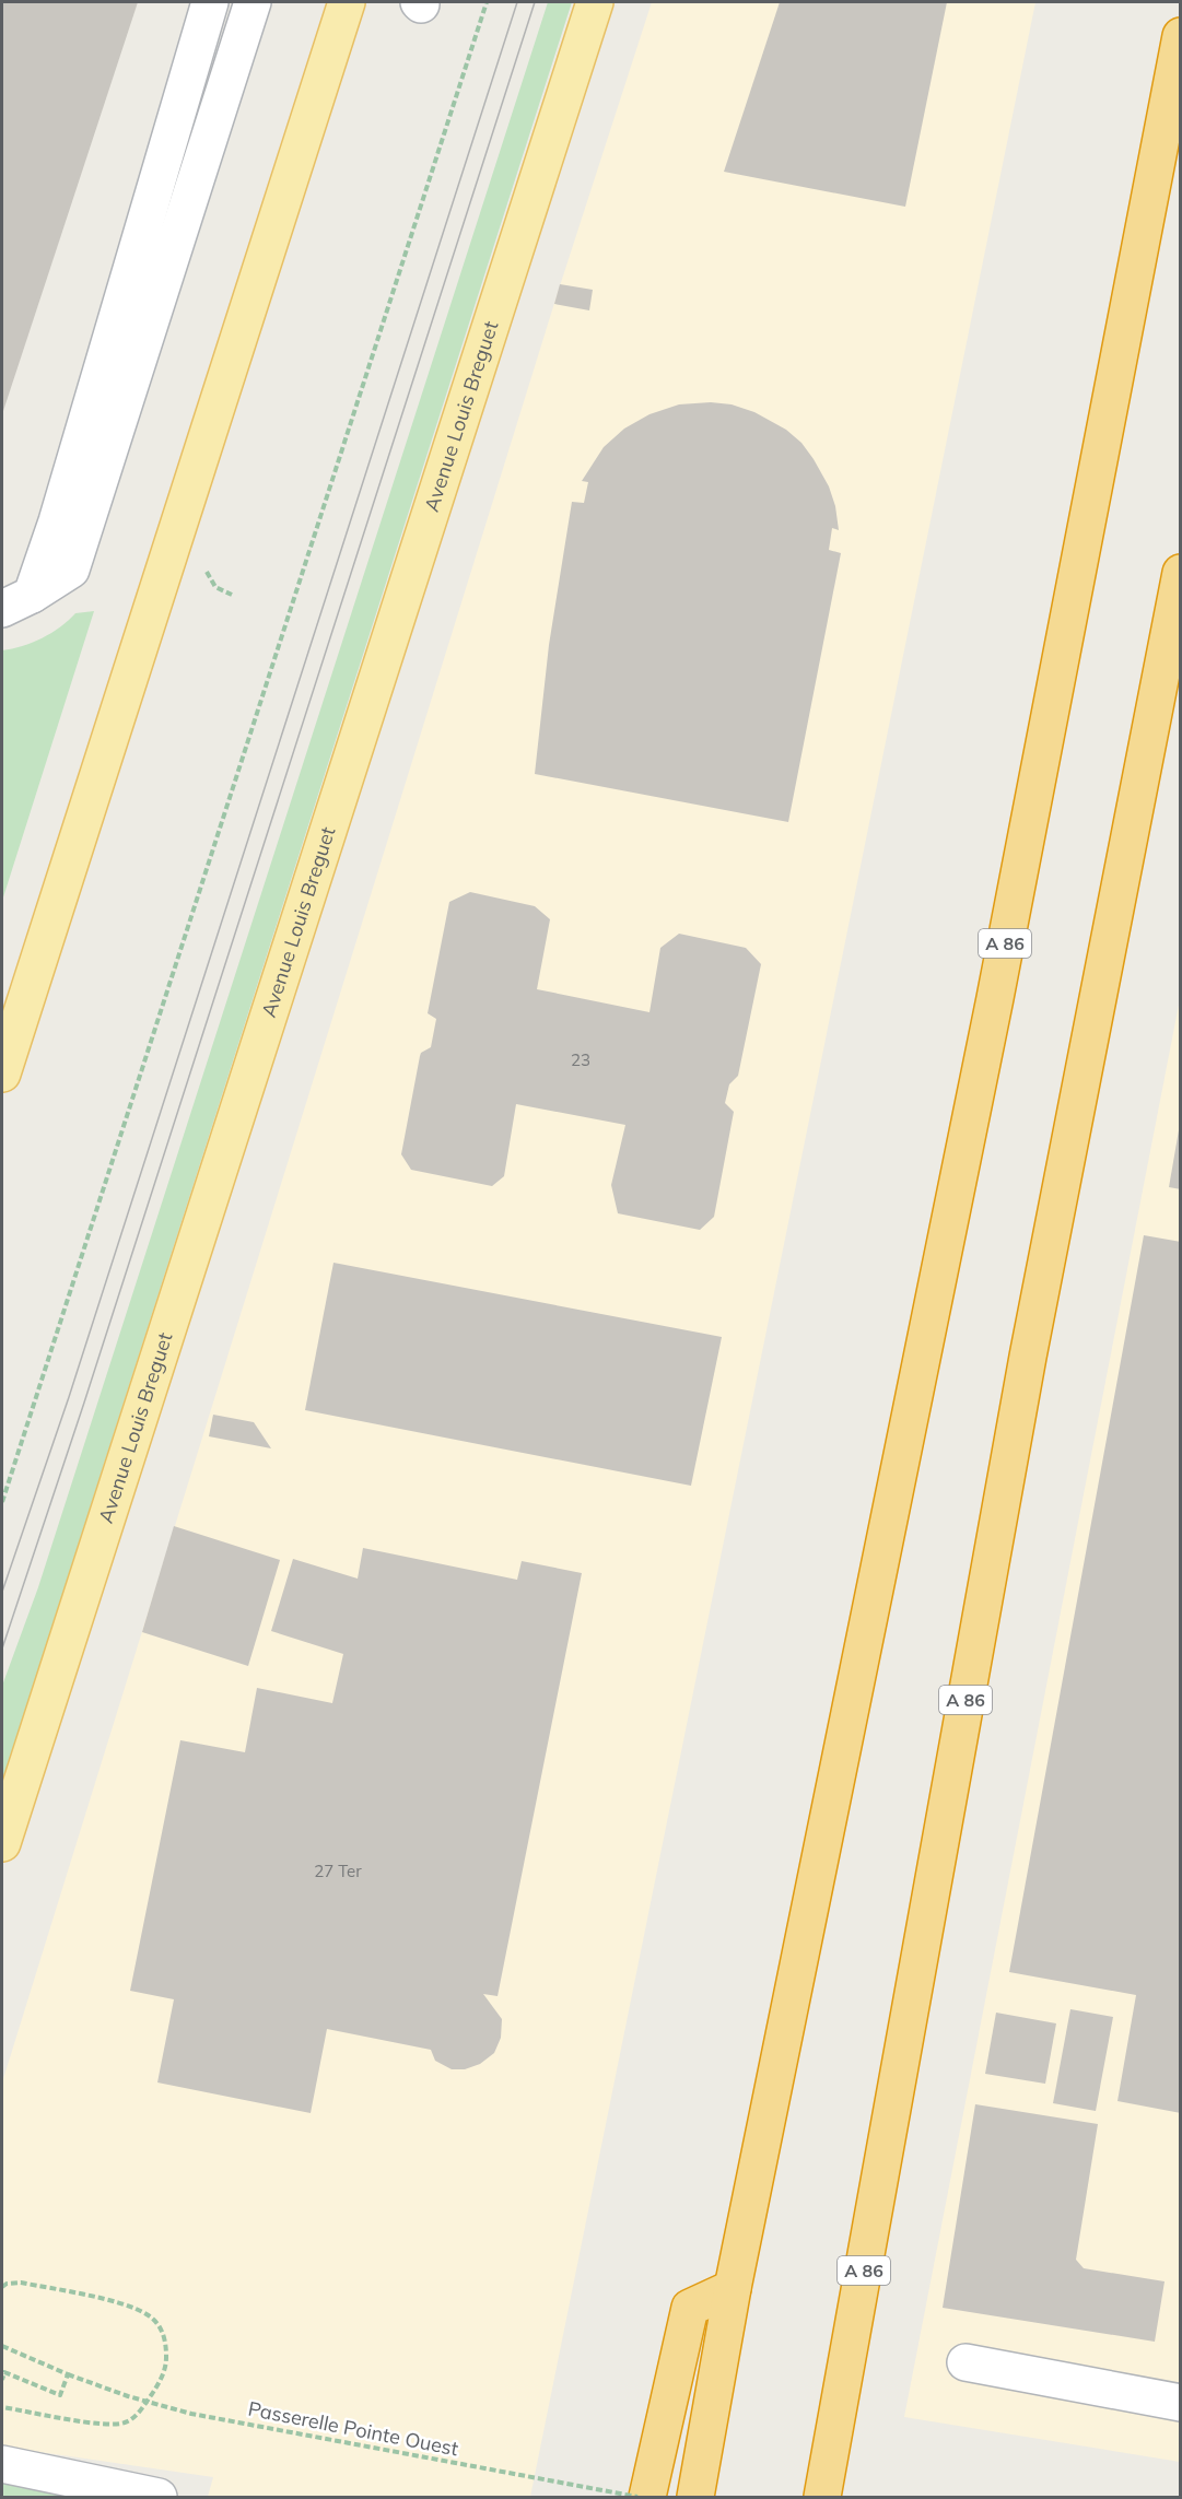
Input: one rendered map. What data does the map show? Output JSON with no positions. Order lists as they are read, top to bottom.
{
  "streets": {
    "highway": ["A 86"],
    "main road": ["Avenue Louis Breguet"],
    "path": ["Passerelle Pointe Ouest"]
  },
  "house_numbers": ["23", "27 Ter"]
}
